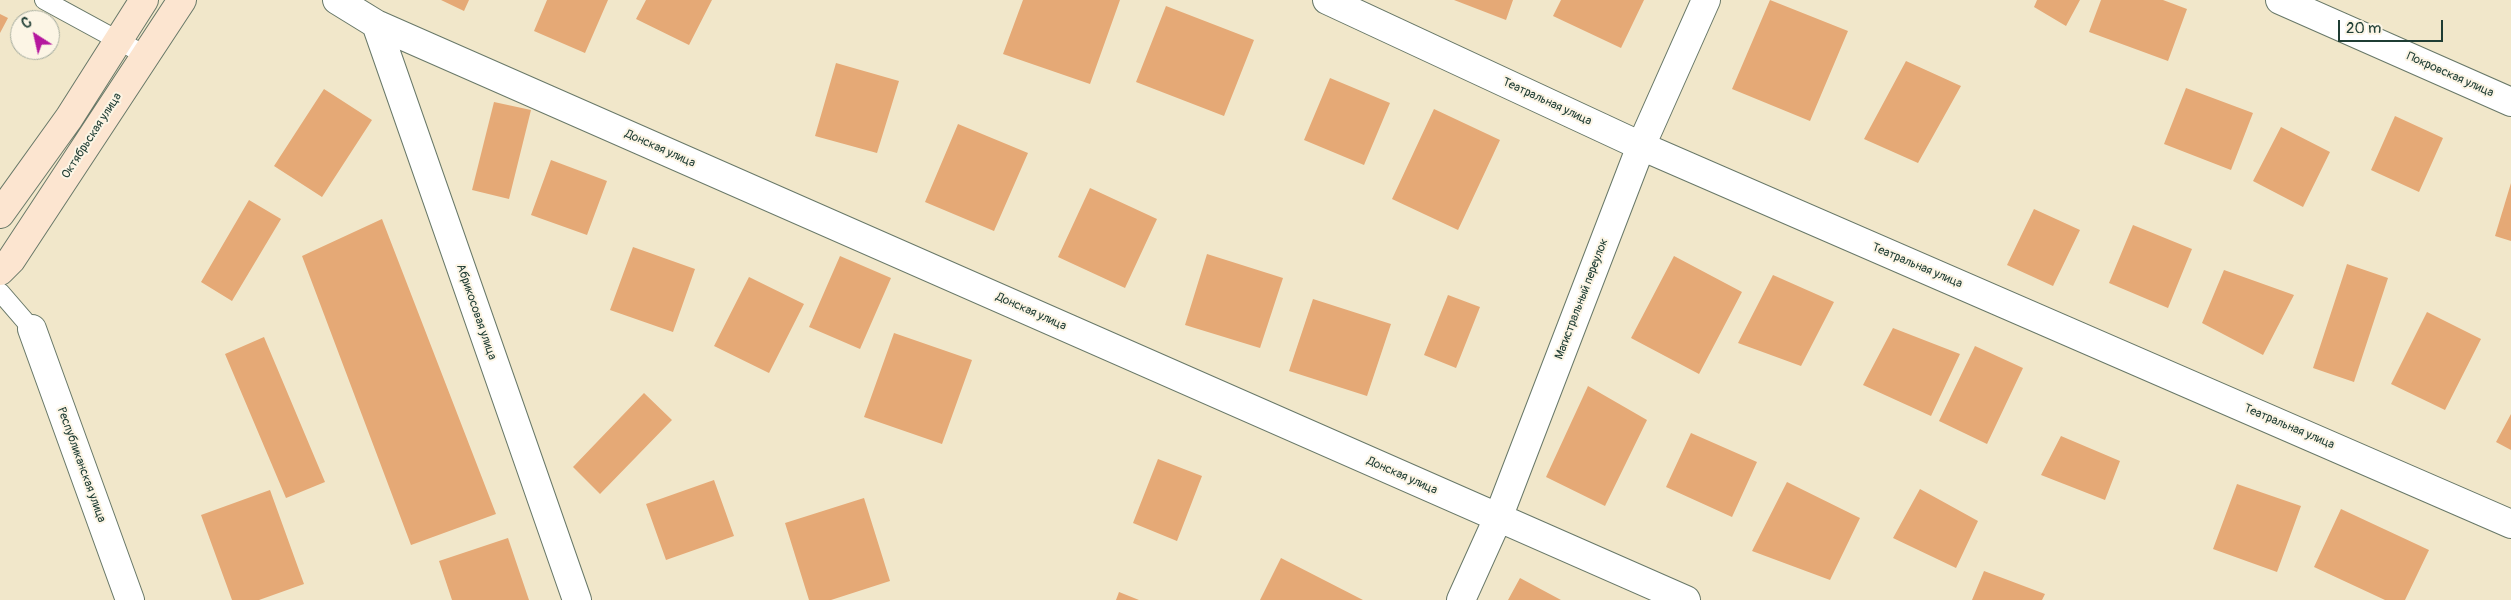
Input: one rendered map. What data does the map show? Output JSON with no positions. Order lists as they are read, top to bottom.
{
  "streets": {
    "main road": ["Октябрьская улица"],
    "street": [
      "Покровская улица",
      "Театральная улица",
      "Донская улица",
      "Магистральный переулок",
      "Абрикосовая улица",
      "Республиканская улица"
    ]
  },
  "crossings": [
    ["Театральная улица", "Магистральный переулок"],
    ["Донская улица", "Магистральный переулок"],
    ["Донская улица", "Абрикосовая улица"]
  ],
  "scale_bar": "20 m",
  "north": "top left"
}
